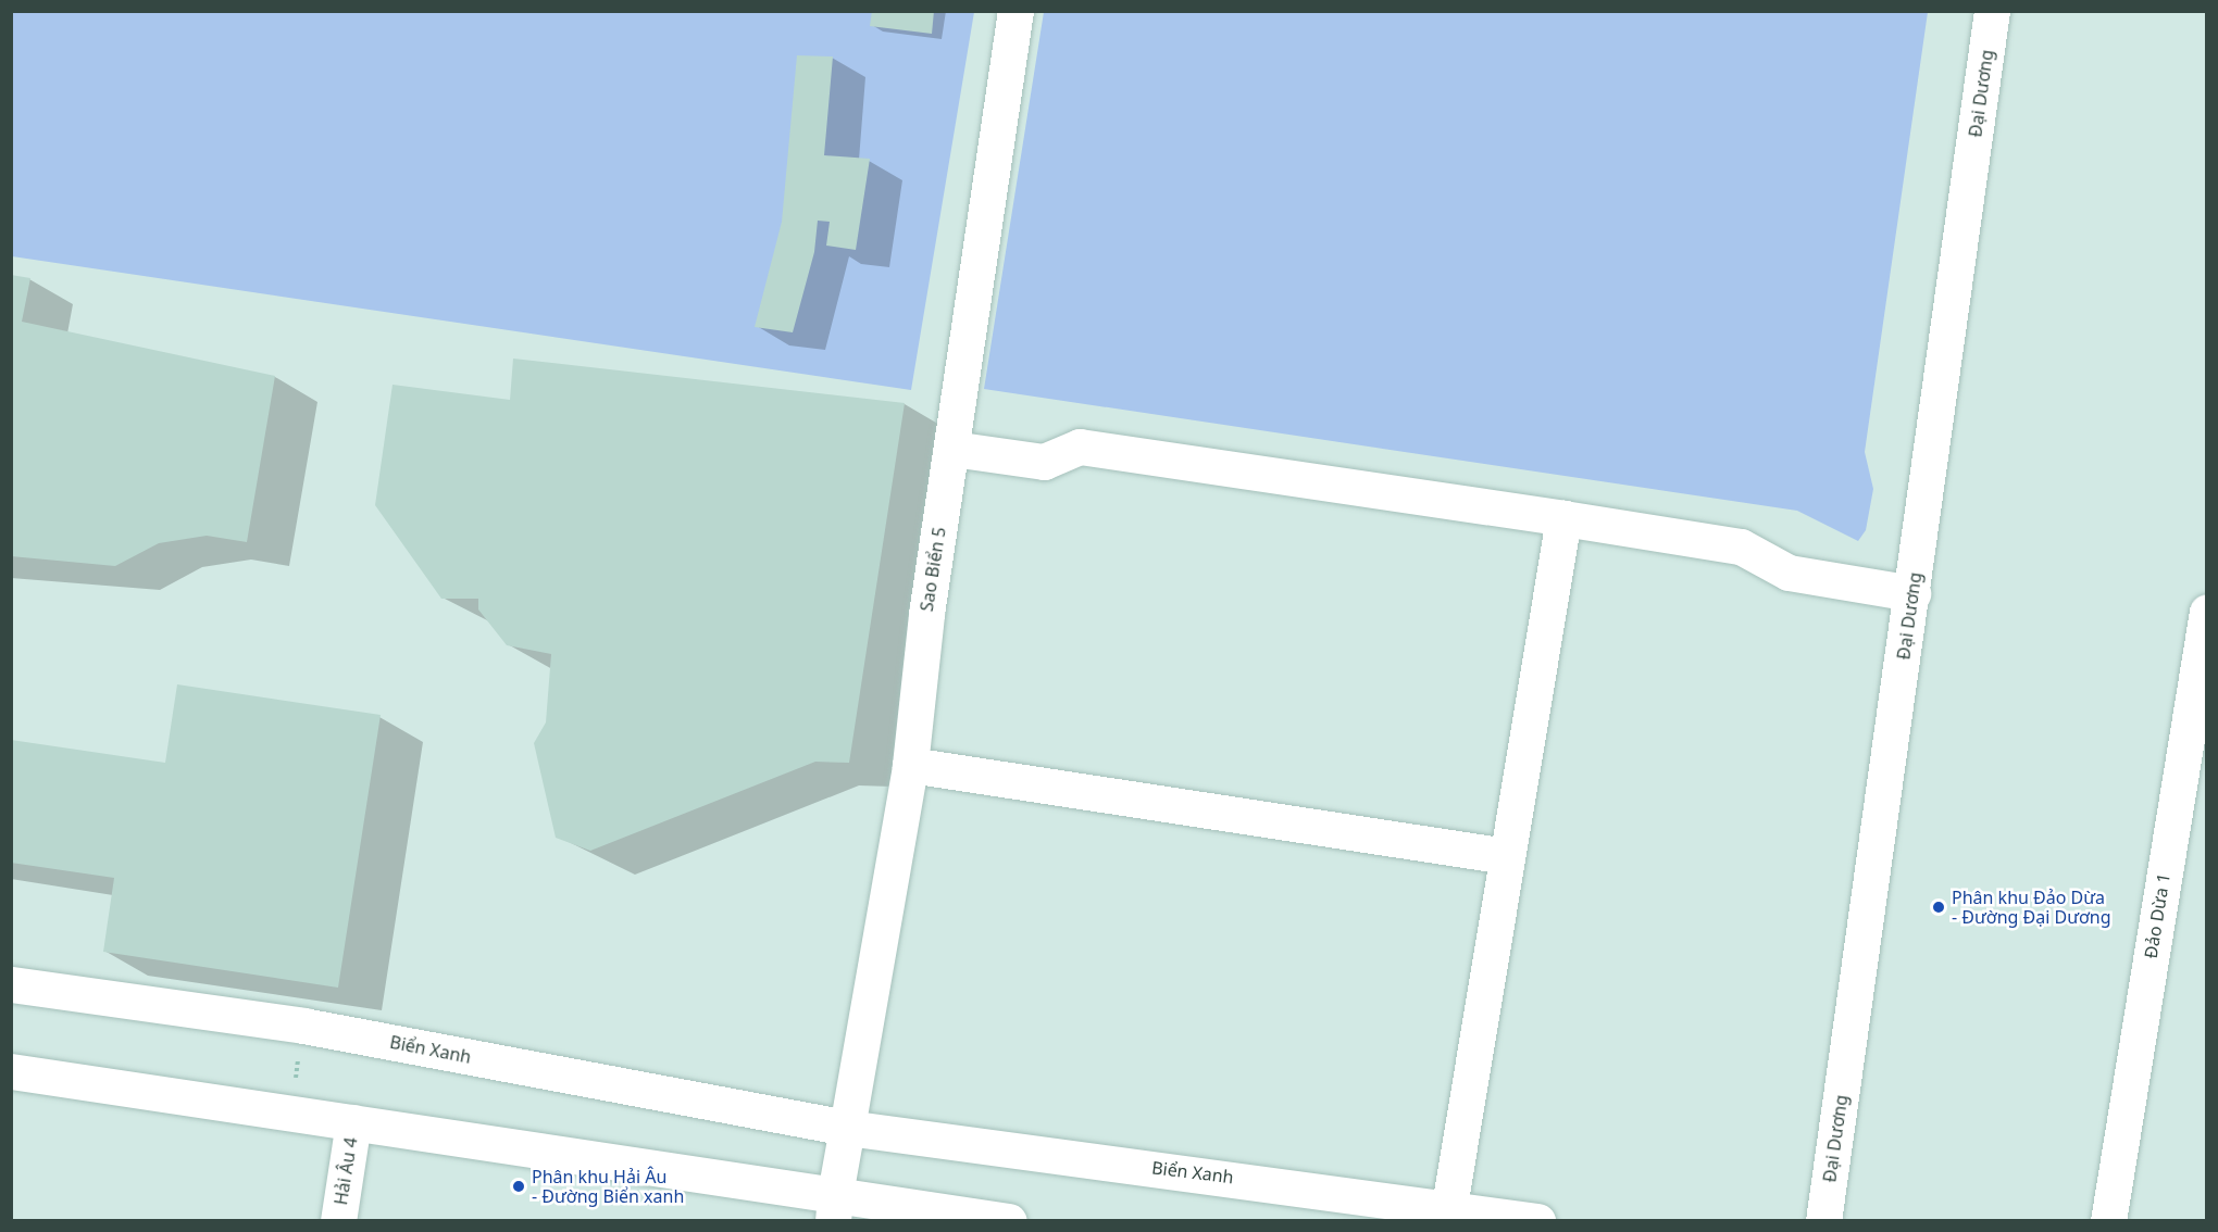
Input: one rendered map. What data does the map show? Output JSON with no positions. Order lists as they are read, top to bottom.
{
  "streets": {
    "street": [
      "Đại Dương",
      "Sao Biển 5",
      "Đảo Dừa 1",
      "Biển Xanh",
      "Hải Âu 4"
    ]
  },
  "crossings": [
    ["Sao Biển 5", "Biển Xanh"]
  ],
  "places": ["Phân khu Đảo Dừa - Đường Đại Dương", "Phân khu Hải Âu - Đường Biển xanh"]
}
